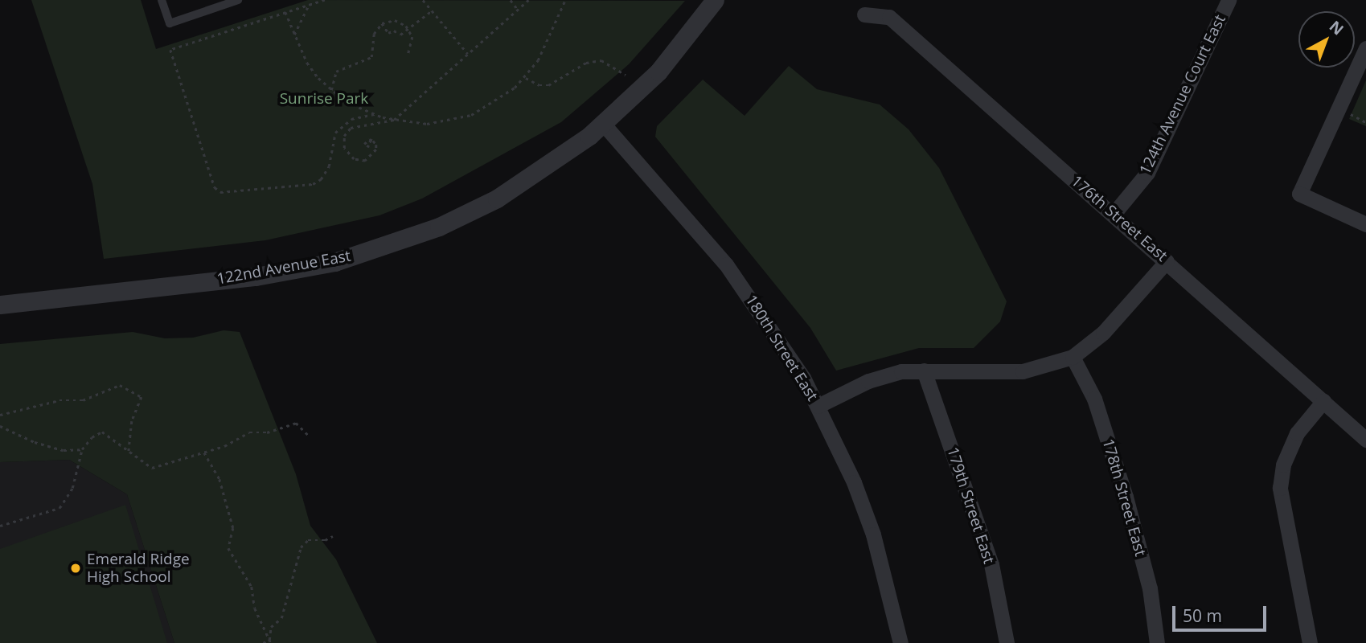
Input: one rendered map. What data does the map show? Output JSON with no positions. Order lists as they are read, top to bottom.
{
  "streets": {
    "street": [
      "124th Avenue Court East",
      "176th Street East",
      "122nd Avenue East",
      "180th Street East",
      "178th Street East",
      "179th Street East"
    ]
  },
  "crossings": [
    ["124th Avenue Court East", "176th Street East"],
    ["122nd Avenue East", "180th Street East"]
  ],
  "parks": ["Sunrise Park"],
  "places": ["Emerald Ridge High School"],
  "scale_bar": "50 m",
  "north": "top right"
}
